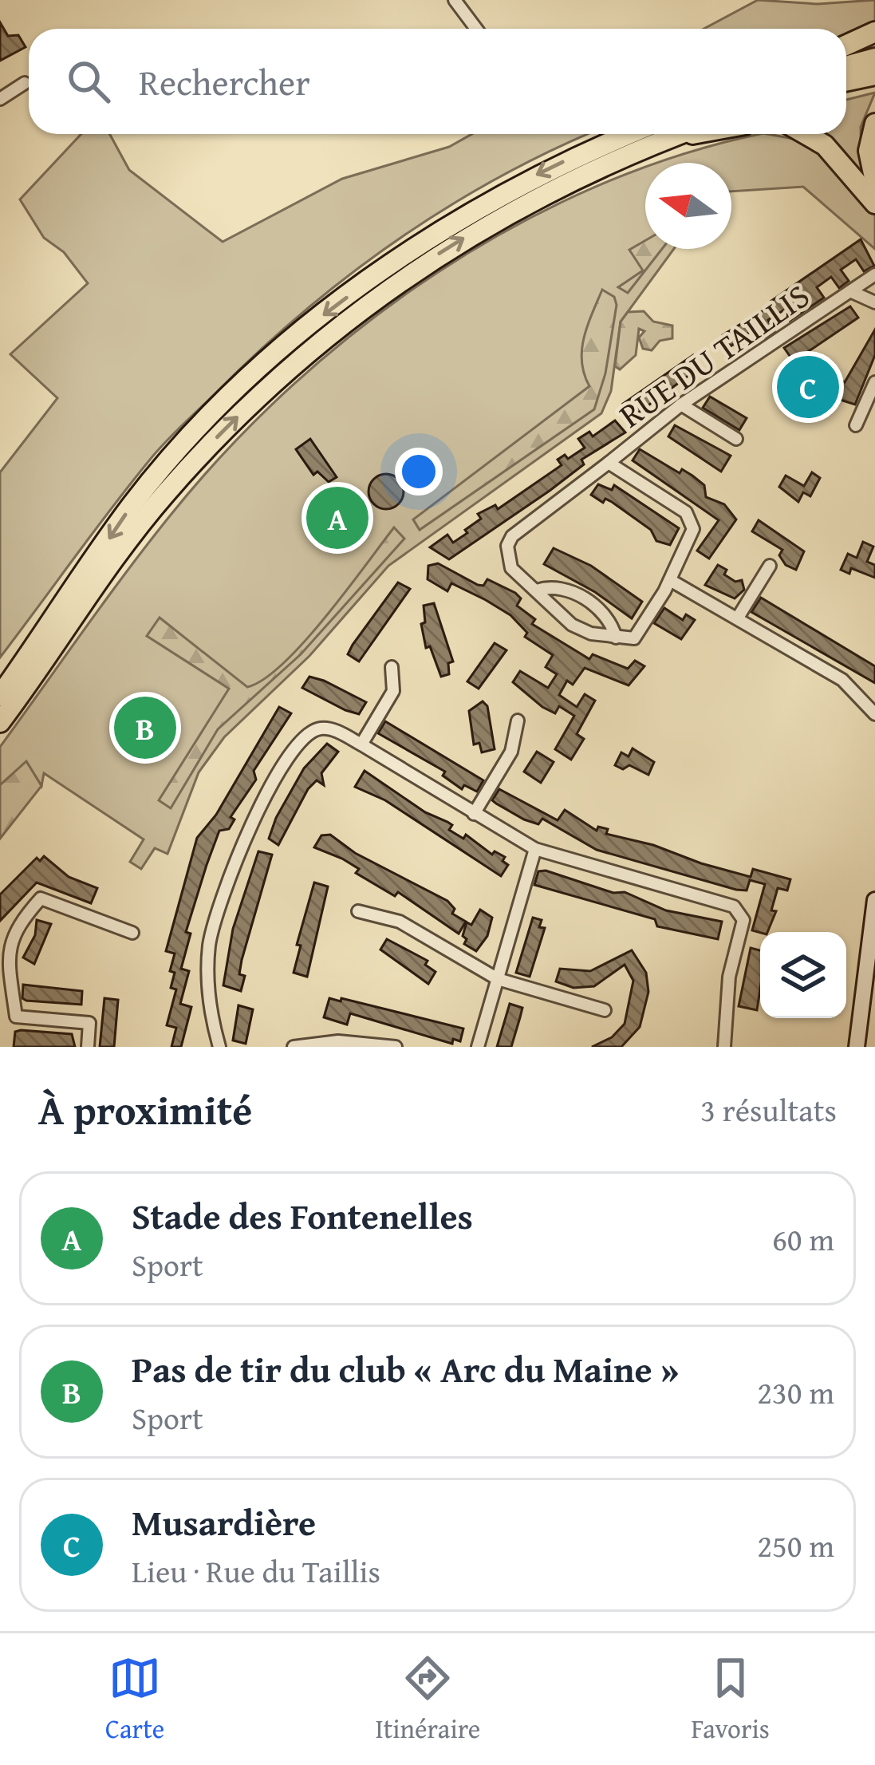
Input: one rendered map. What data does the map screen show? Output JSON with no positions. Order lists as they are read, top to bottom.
{
  "streets": {
    "street": ["RUE DU TAILLIS"]
  },
  "north": "left",
  "page": {
    "search": "Rechercher",
    "pins": ["C", "A", "B"],
    "heading": ["À proximité", "3 résultats"],
    "list": [
      {
        "mark": "A",
        "name": "Stade des Fontenelles",
        "note": "Sport",
        "value": "60 m"
      },
      {
        "mark": "B",
        "name": "Pas de tir du club « Arc du Maine »",
        "note": "Sport",
        "value": "230 m"
      },
      {
        "mark": "C",
        "name": "Musardière",
        "note": "Lieu · Rue du Taillis",
        "value": "250 m"
      }
    ],
    "nav": ["Carte", "Itinéraire", "Favoris"]
  }
}
